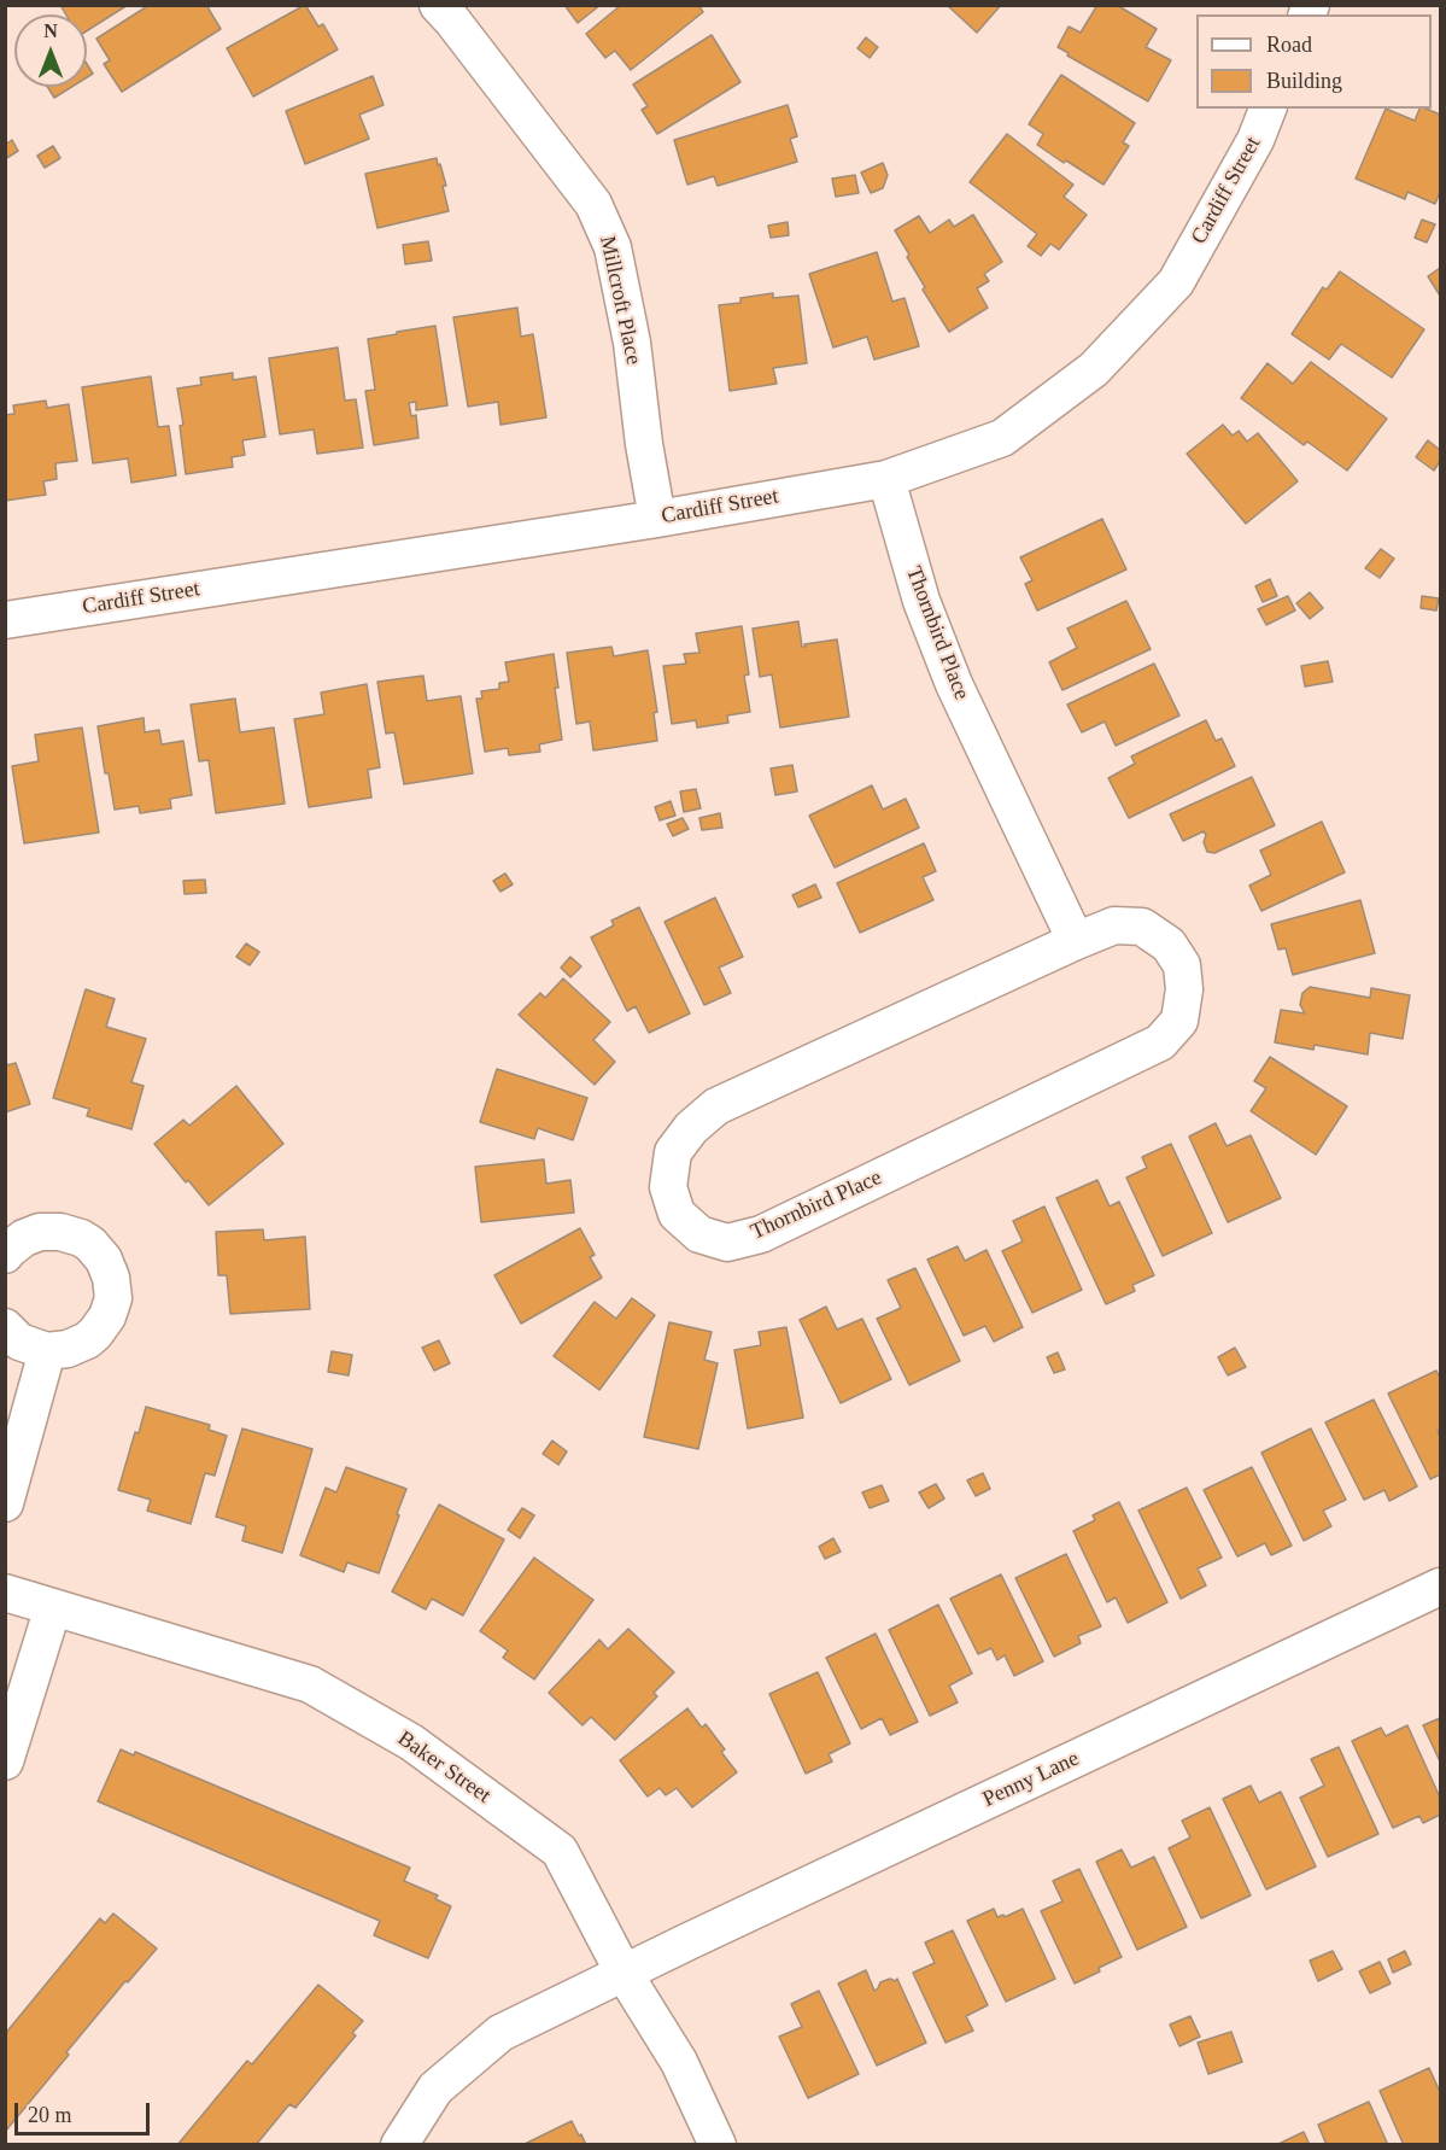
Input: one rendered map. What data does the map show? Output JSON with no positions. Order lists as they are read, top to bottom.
{
  "streets": {
    "street": [
      "Cardiff Street",
      "Millcroft Place",
      "Thornbird Place",
      "Baker Street",
      "Penny Lane"
    ]
  },
  "crossings": [
    ["Cardiff Street", "Millcroft Place"],
    ["Cardiff Street", "Thornbird Place"],
    ["Baker Street", "Penny Lane"]
  ],
  "legend": ["Road", "Building"],
  "scale_bar": "20 m",
  "north": "top"
}
